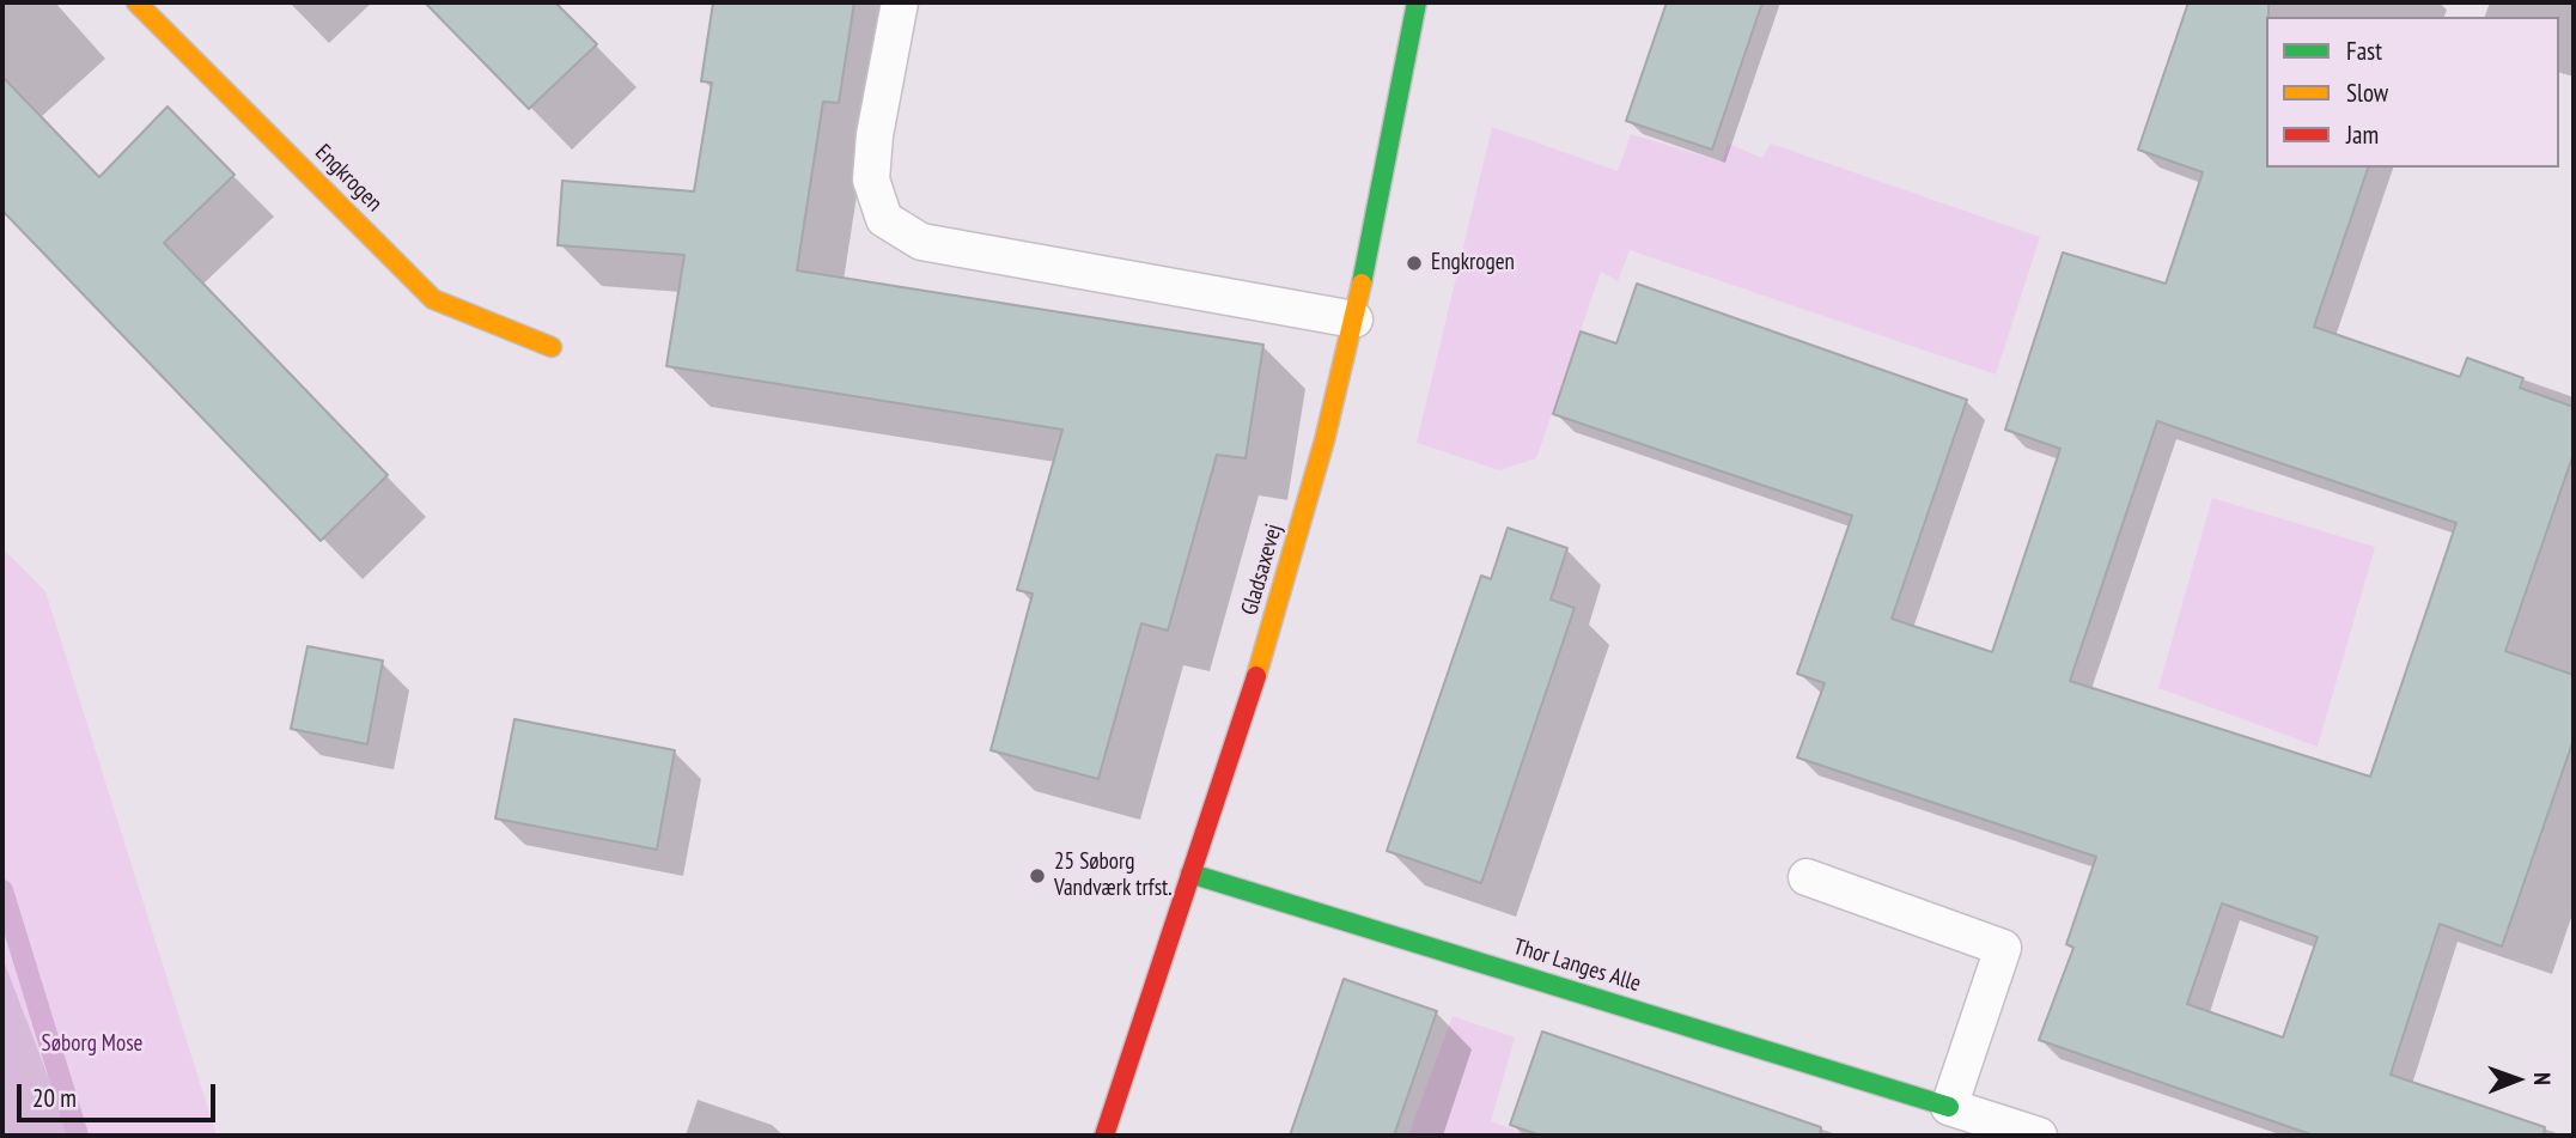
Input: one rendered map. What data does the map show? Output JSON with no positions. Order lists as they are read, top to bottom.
{
  "streets": {
    "street": ["Engkrogen", "Gladsaxevej", "Thor Langes Alle"]
  },
  "crossings": [
    ["Gladsaxevej", "Thor Langes Alle"]
  ],
  "parks": ["Søborg Mose"],
  "places": ["Engkrogen", "25 Søborg Vandværk trfst."],
  "legend": ["Fast", "Slow", "Jam"],
  "scale_bar": "20 m",
  "north": "right"
}
